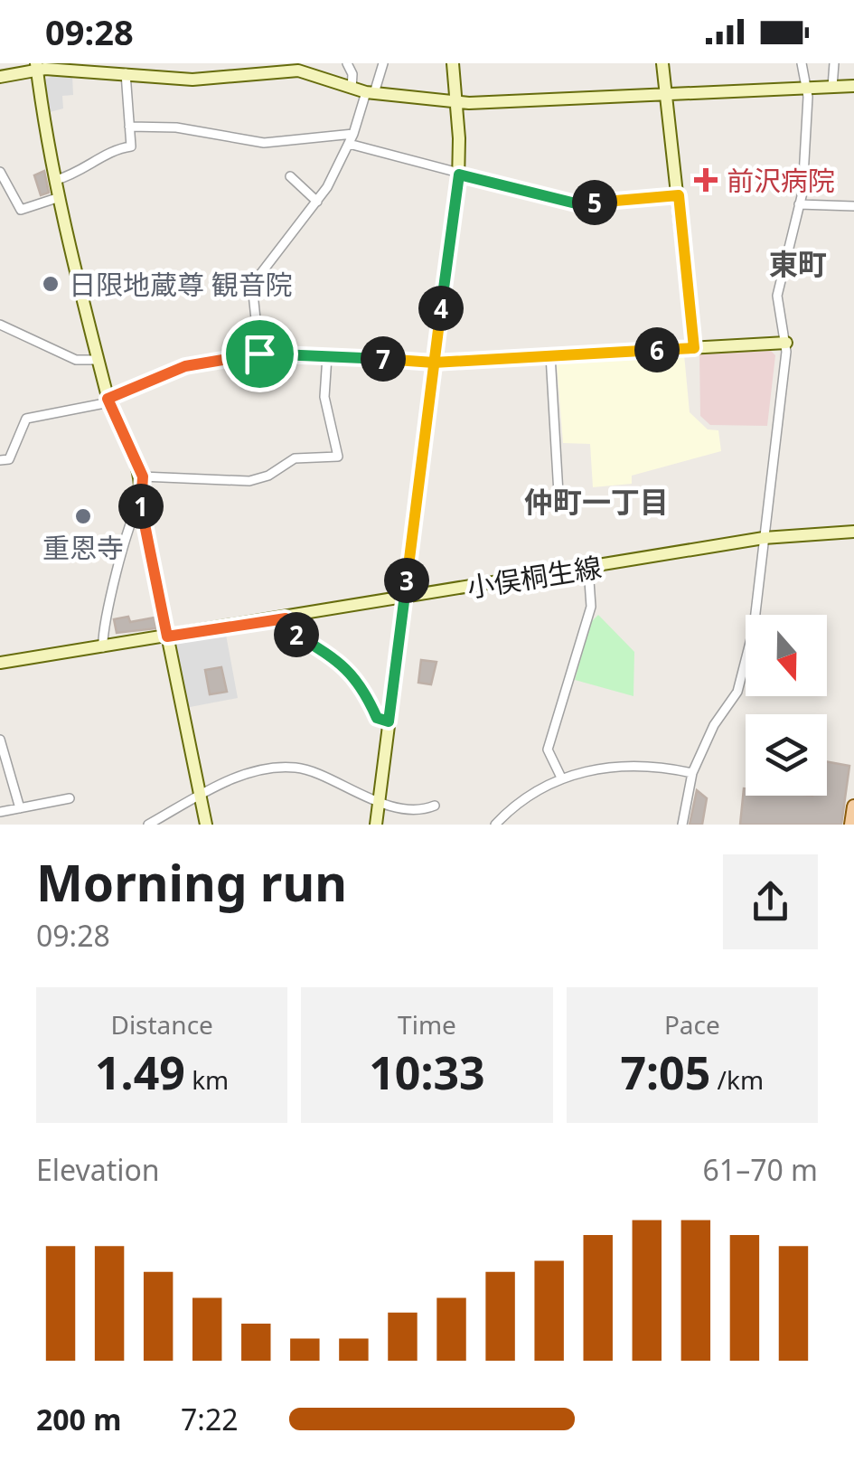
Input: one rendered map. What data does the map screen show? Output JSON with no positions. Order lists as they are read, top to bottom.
{
  "streets": {
    "street": ["小俣桐生線"]
  },
  "districts": ["東町", "仲町一丁目"],
  "places": {
    "health": ["前沢病院"],
    "other": ["日限地蔵尊 観音院", "重恩寺"]
  },
  "north": "bottom",
  "page": {
    "status": "09:28",
    "pins": [
      "5",
      "4",
      "6",
      "7",
      "1",
      "3",
      "2"
    ],
    "heading": ["Morning run", "09:28"],
    "stats": [
      ["Distance", "1.49 km"],
      ["Time", "10:33"],
      ["Pace", "7:05 /km"]
    ],
    "chart": ["Elevation", "61–70 m"],
    "list": [
      {
        "name": "200 m",
        "note": "7:22"
      }
    ]
  }
}
